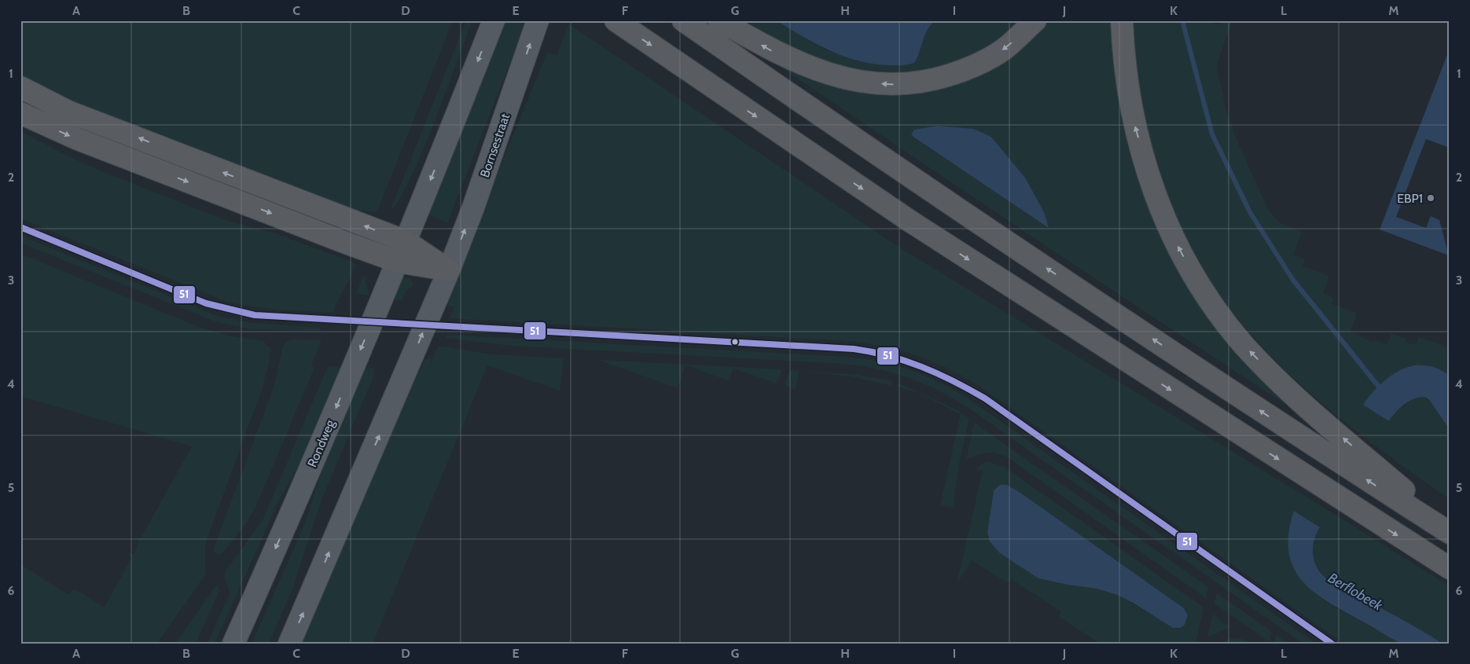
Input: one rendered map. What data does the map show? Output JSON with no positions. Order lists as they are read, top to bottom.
{
  "streets": {
    "main road": ["Bornsestraat", "Rondweg"]
  },
  "water": ["Berflobeek"],
  "places": ["EBP1"],
  "lines": ["transit line 51"],
  "grid": {
    "columns": [
      "A",
      "B",
      "C",
      "D",
      "E",
      "F",
      "G",
      "H",
      "I",
      "J",
      "K",
      "L",
      "M"
    ],
    "rows": [
      "1",
      "2",
      "3",
      "4",
      "5",
      "6"
    ]
  }
}
